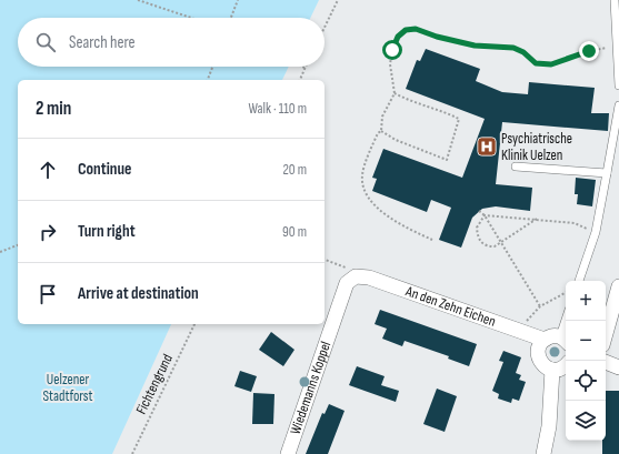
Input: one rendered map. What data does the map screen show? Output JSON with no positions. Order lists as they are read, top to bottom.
{
  "streets": {
    "street": ["An den Zehn Eichen", "Wiedemanns Koppel"],
    "path": ["Fichtengrund"]
  },
  "crossings": [
    ["An den Zehn Eichen", "Wiedemanns Koppel"]
  ],
  "parks": ["Uelzener Stadtforst"],
  "places": {
    "hospital": ["Psychiatrische Klinik Uelzen"]
  },
  "page": {
    "search": "Search here",
    "heading": ["2 min", "Walk · 110 m"],
    "list": [
      ["Continue", "20 m"],
      ["Turn right", "90 m"],
      "Arrive at destination"
    ],
    "map_buttons": ["+", "−"]
  }
}
